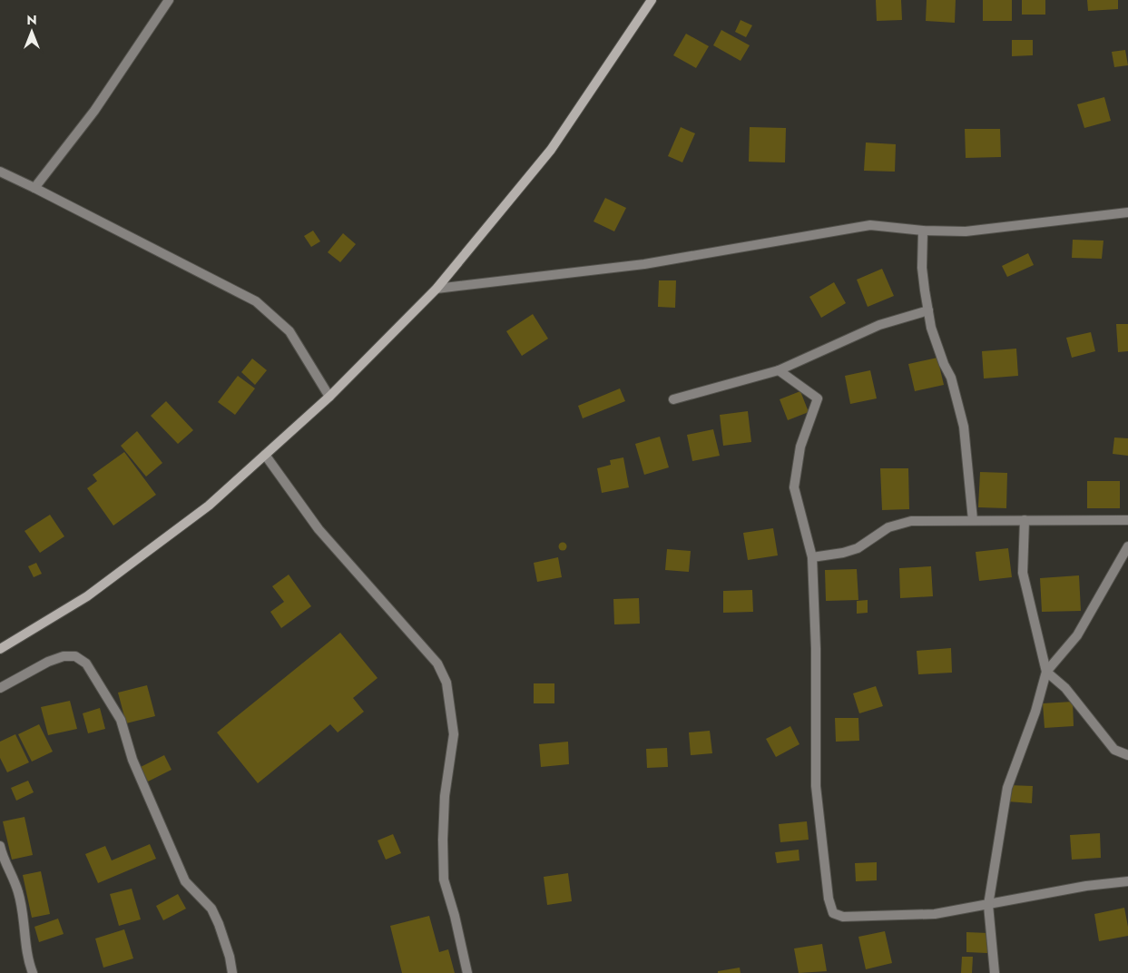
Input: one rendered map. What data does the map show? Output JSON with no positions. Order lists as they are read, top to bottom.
{
  "north": "top"
}
